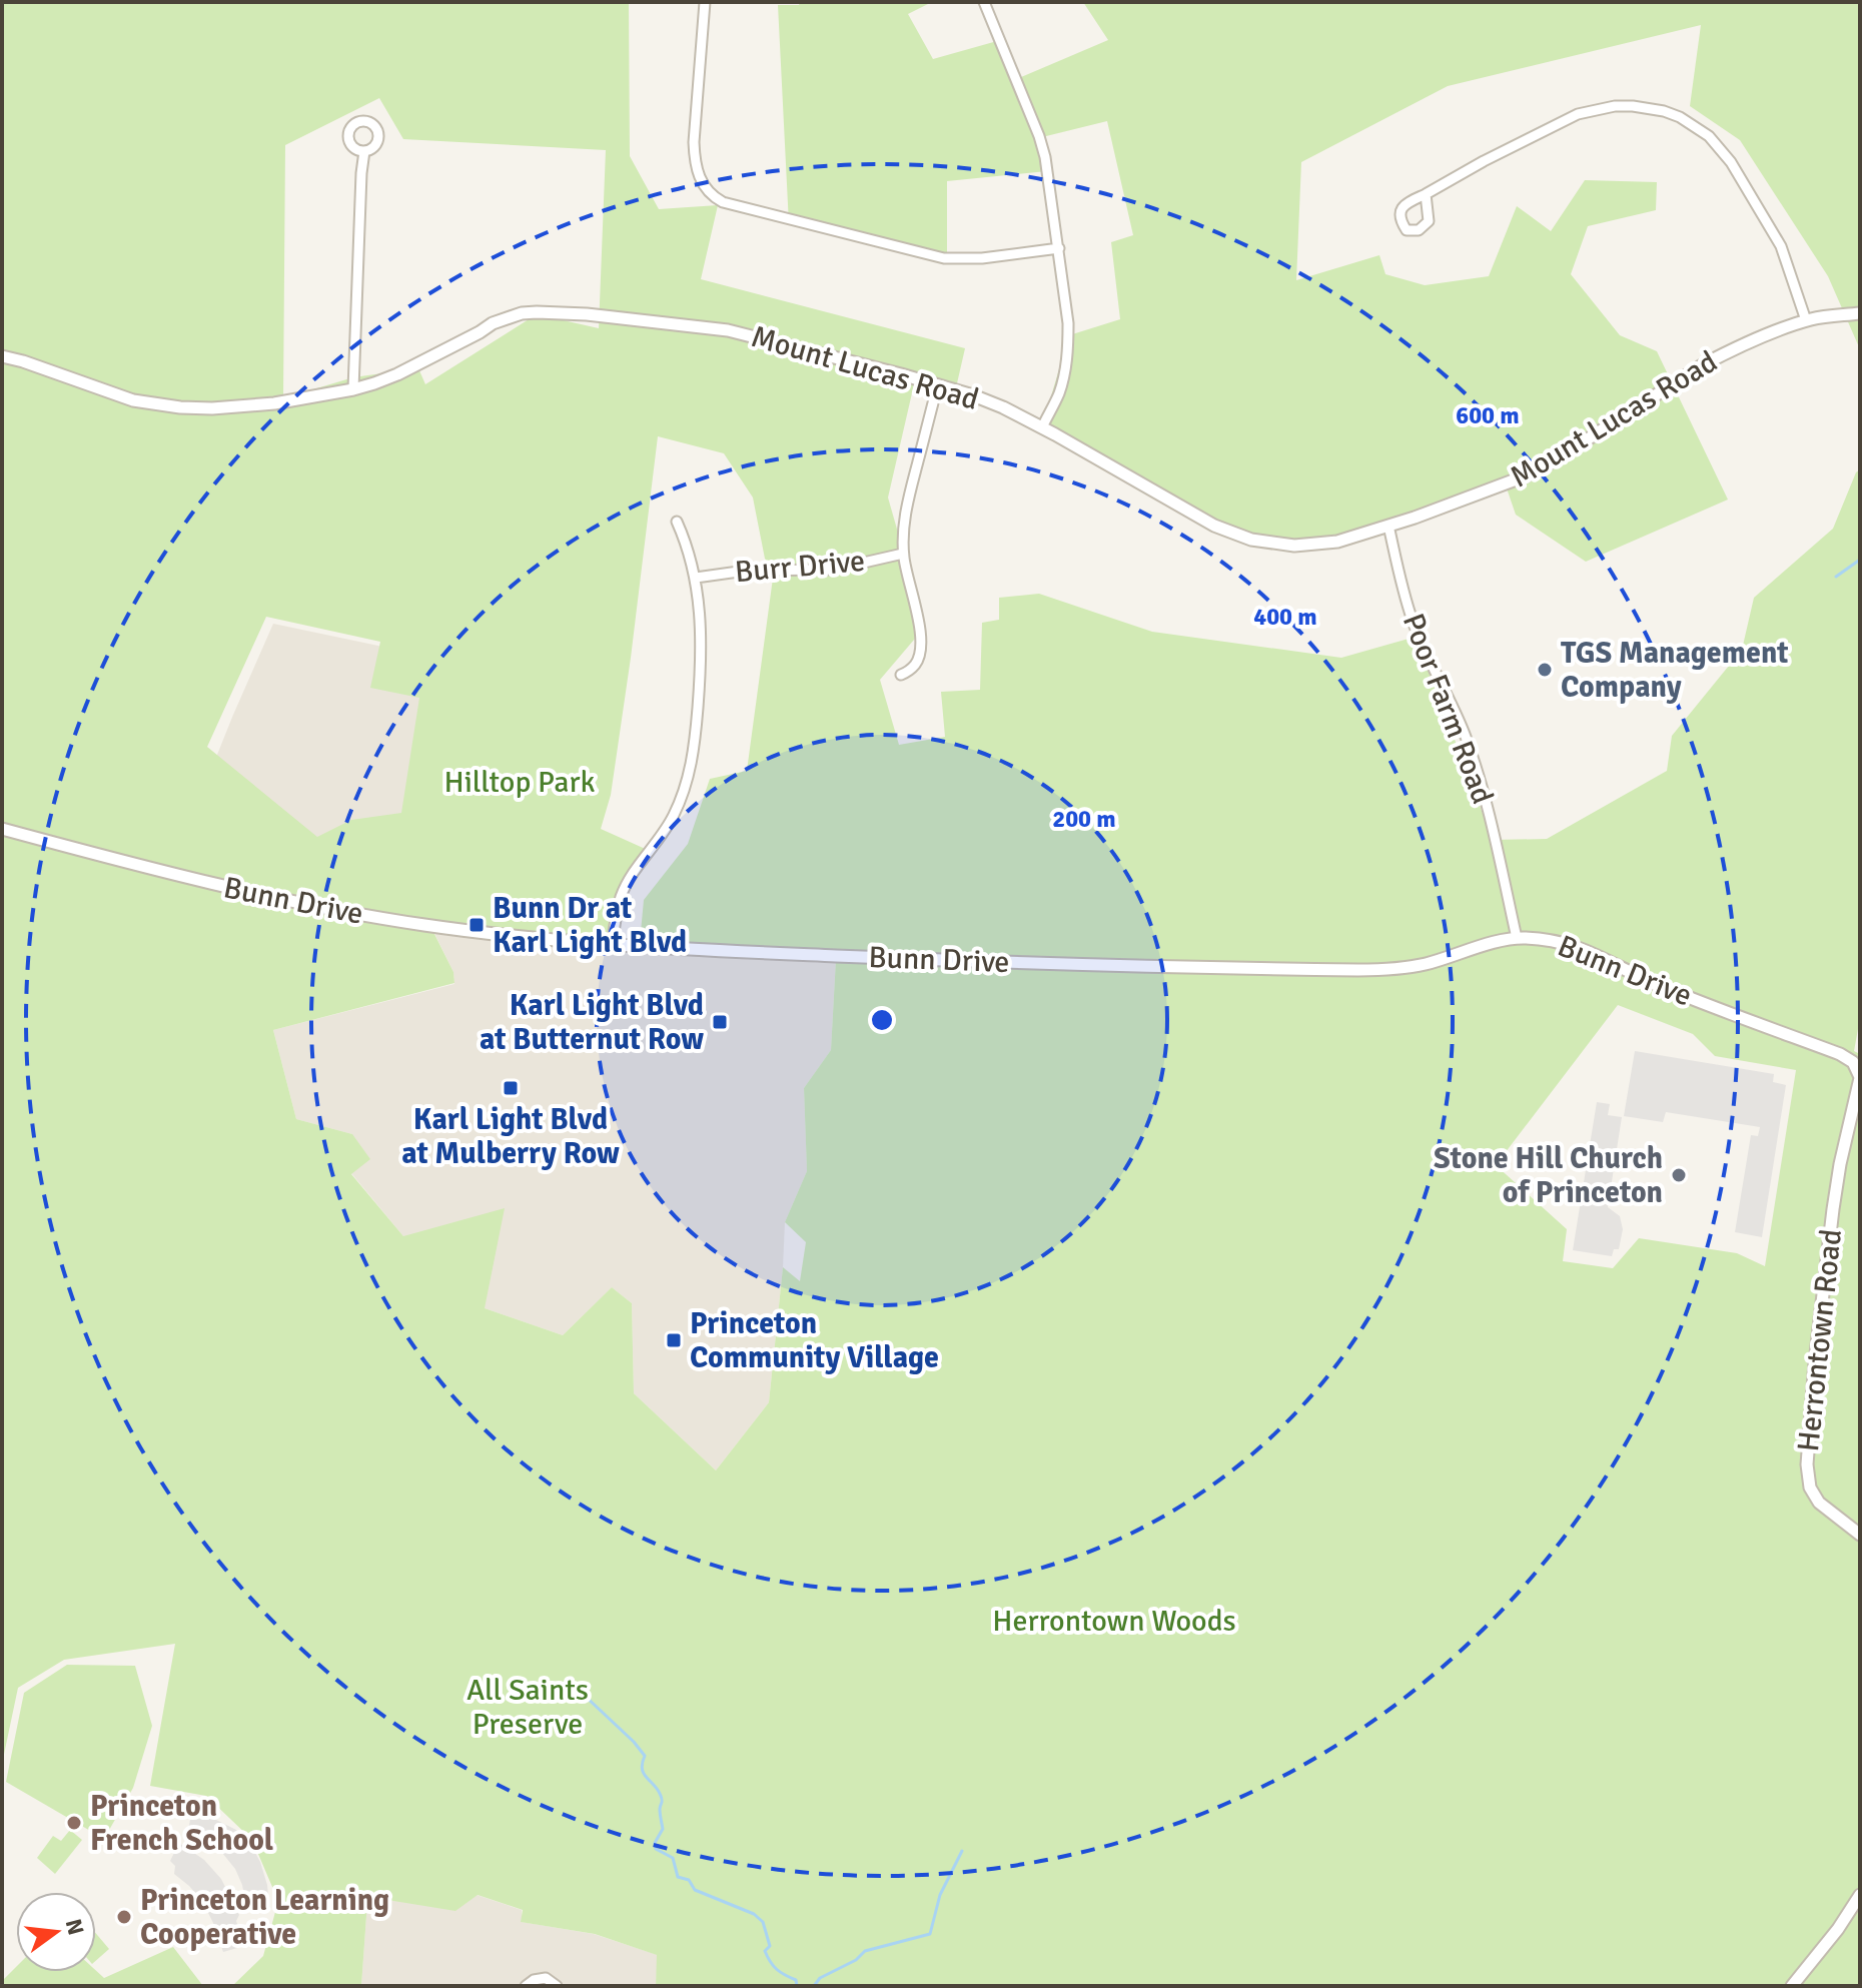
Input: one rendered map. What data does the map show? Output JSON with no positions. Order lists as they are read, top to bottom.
{
  "streets": {
    "street": [
      "Mount Lucas Road",
      "Burr Drive",
      "Poor Farm Road",
      "Bunn Drive",
      "Herrontown Road"
    ]
  },
  "crossings": [
    ["Mount Lucas Road", "Poor Farm Road"],
    ["Poor Farm Road", "Bunn Drive"],
    ["Bunn Drive", "Herrontown Road"]
  ],
  "parks": ["Hilltop Park", "Herrontown Woods", "All Saints Preserve"],
  "places": {
    "other": [
      "TGS Management Company",
      "Stone Hill Church of Princeton",
      "Princeton French School",
      "Princeton Learning Cooperative"
    ],
    "transit": [
      "Bunn Dr at Karl Light Blvd",
      "Karl Light Blvd at Butternut Row",
      "Karl Light Blvd at Mulberry Row",
      "Princeton Community Village"
    ]
  },
  "north": "right",
  "rings": ["600 m", "400 m", "200 m"]
}
